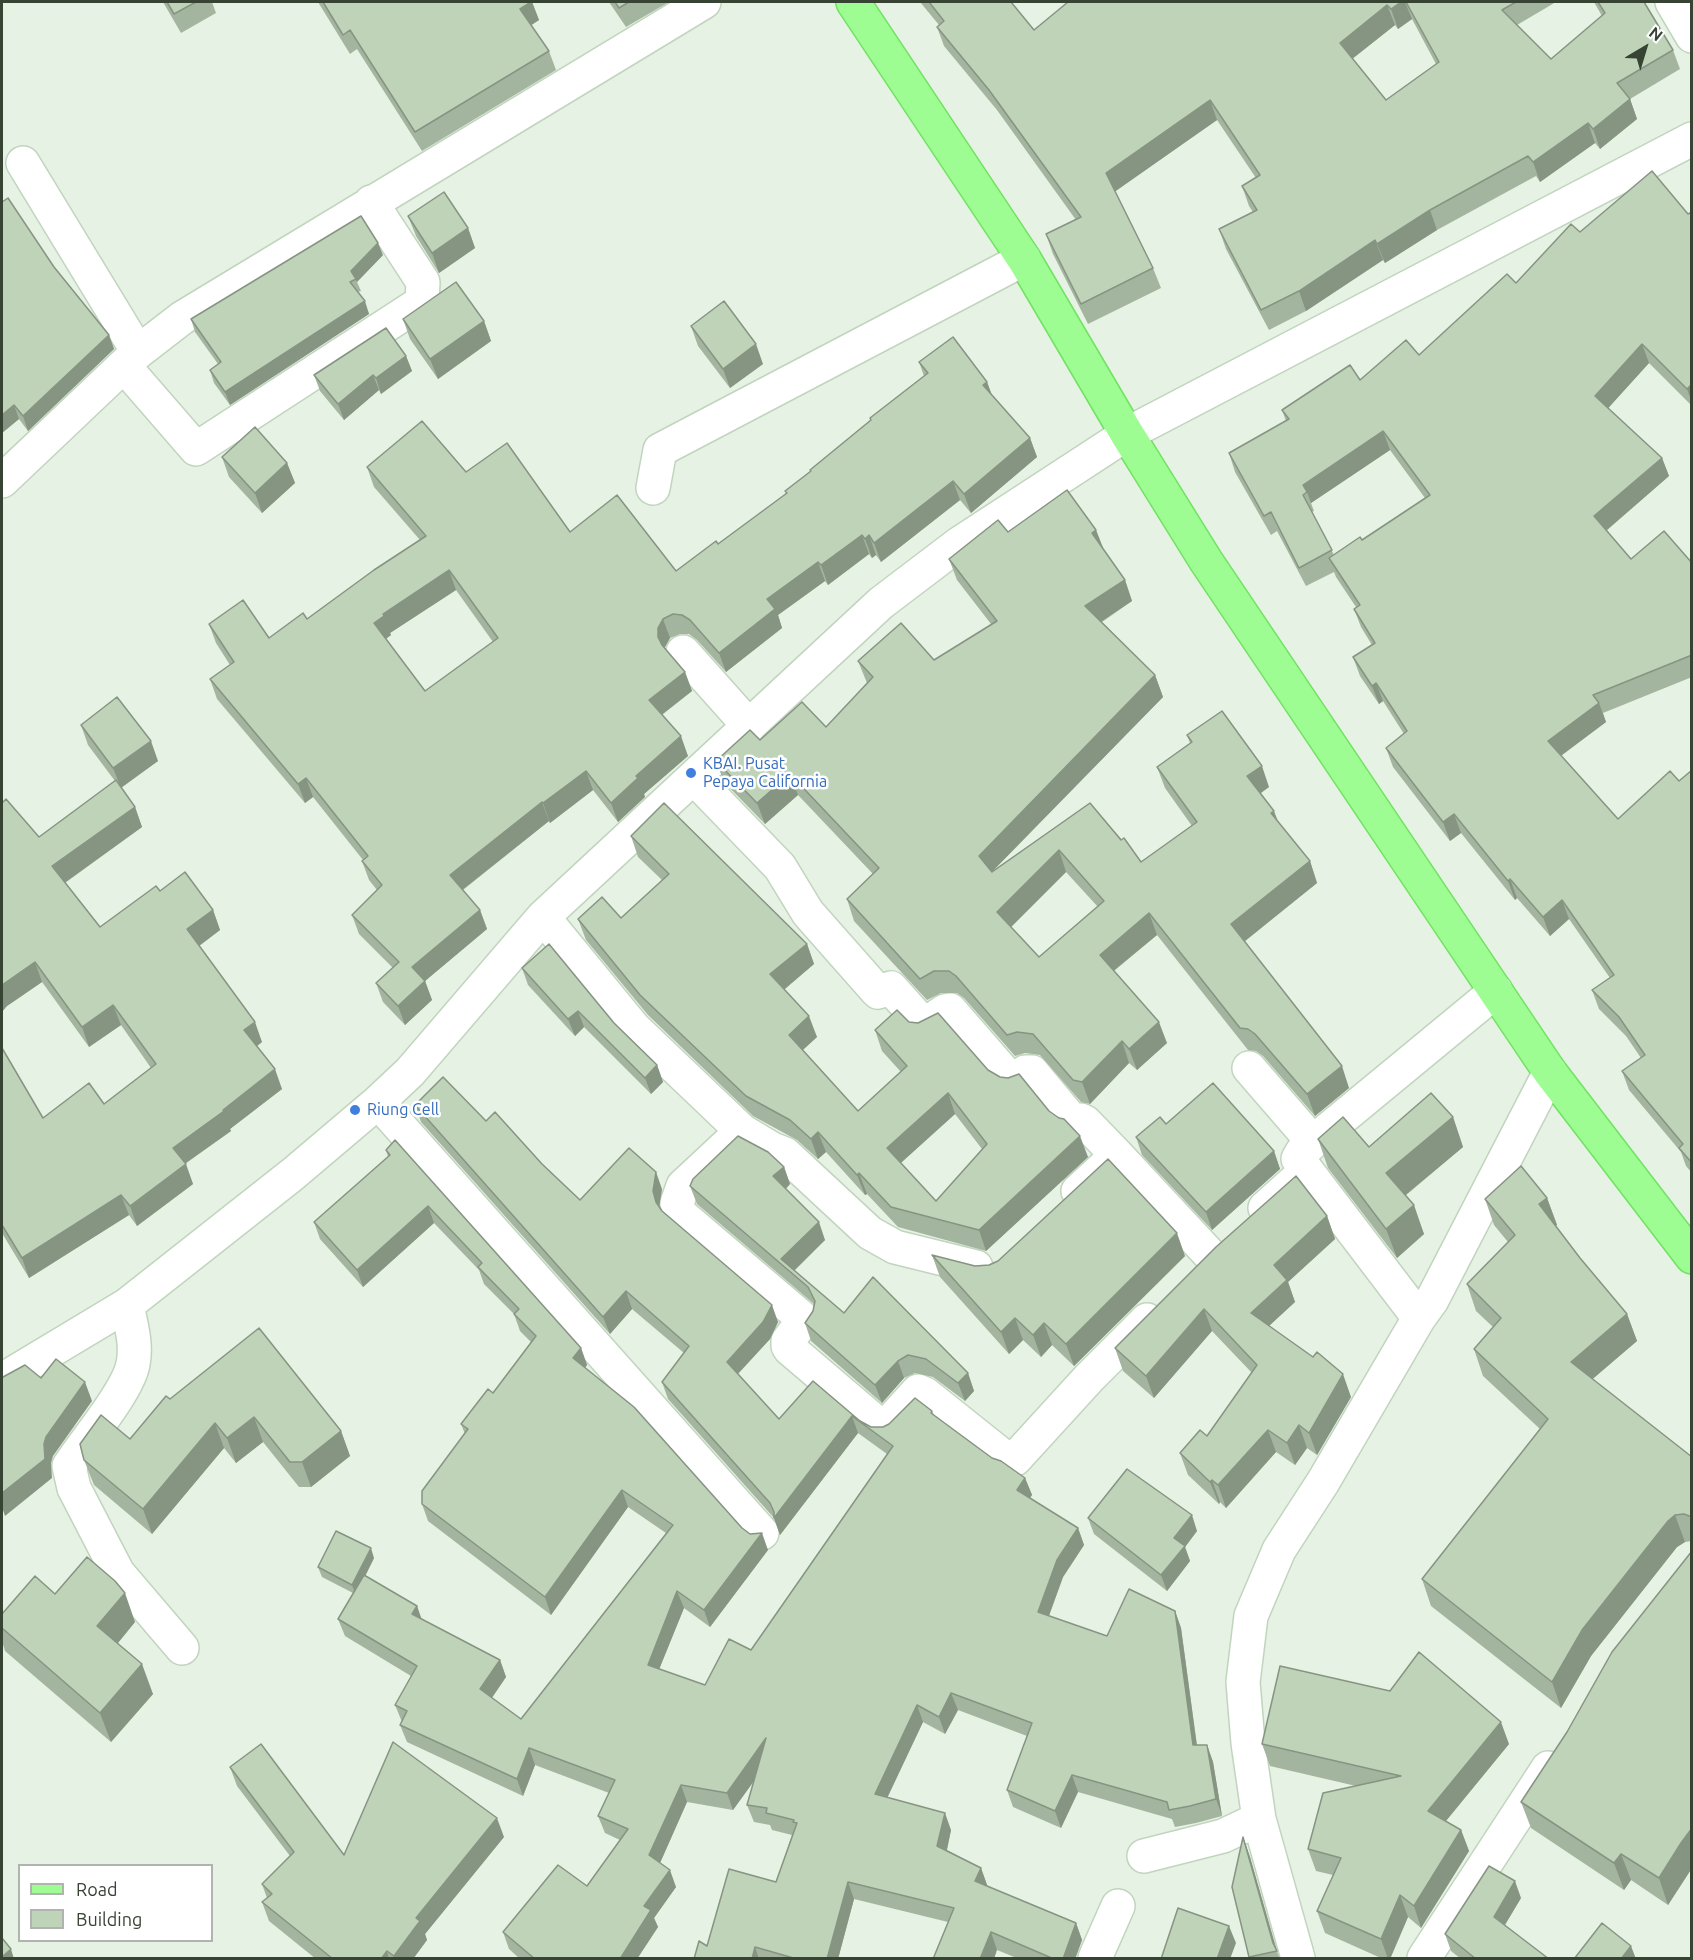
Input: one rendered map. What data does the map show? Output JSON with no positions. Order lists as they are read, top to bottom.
{
  "places": ["KBAI. Pusat Pepaya California", "Riung Cell"],
  "legend": ["Road", "Building"],
  "north": "top right"
}
